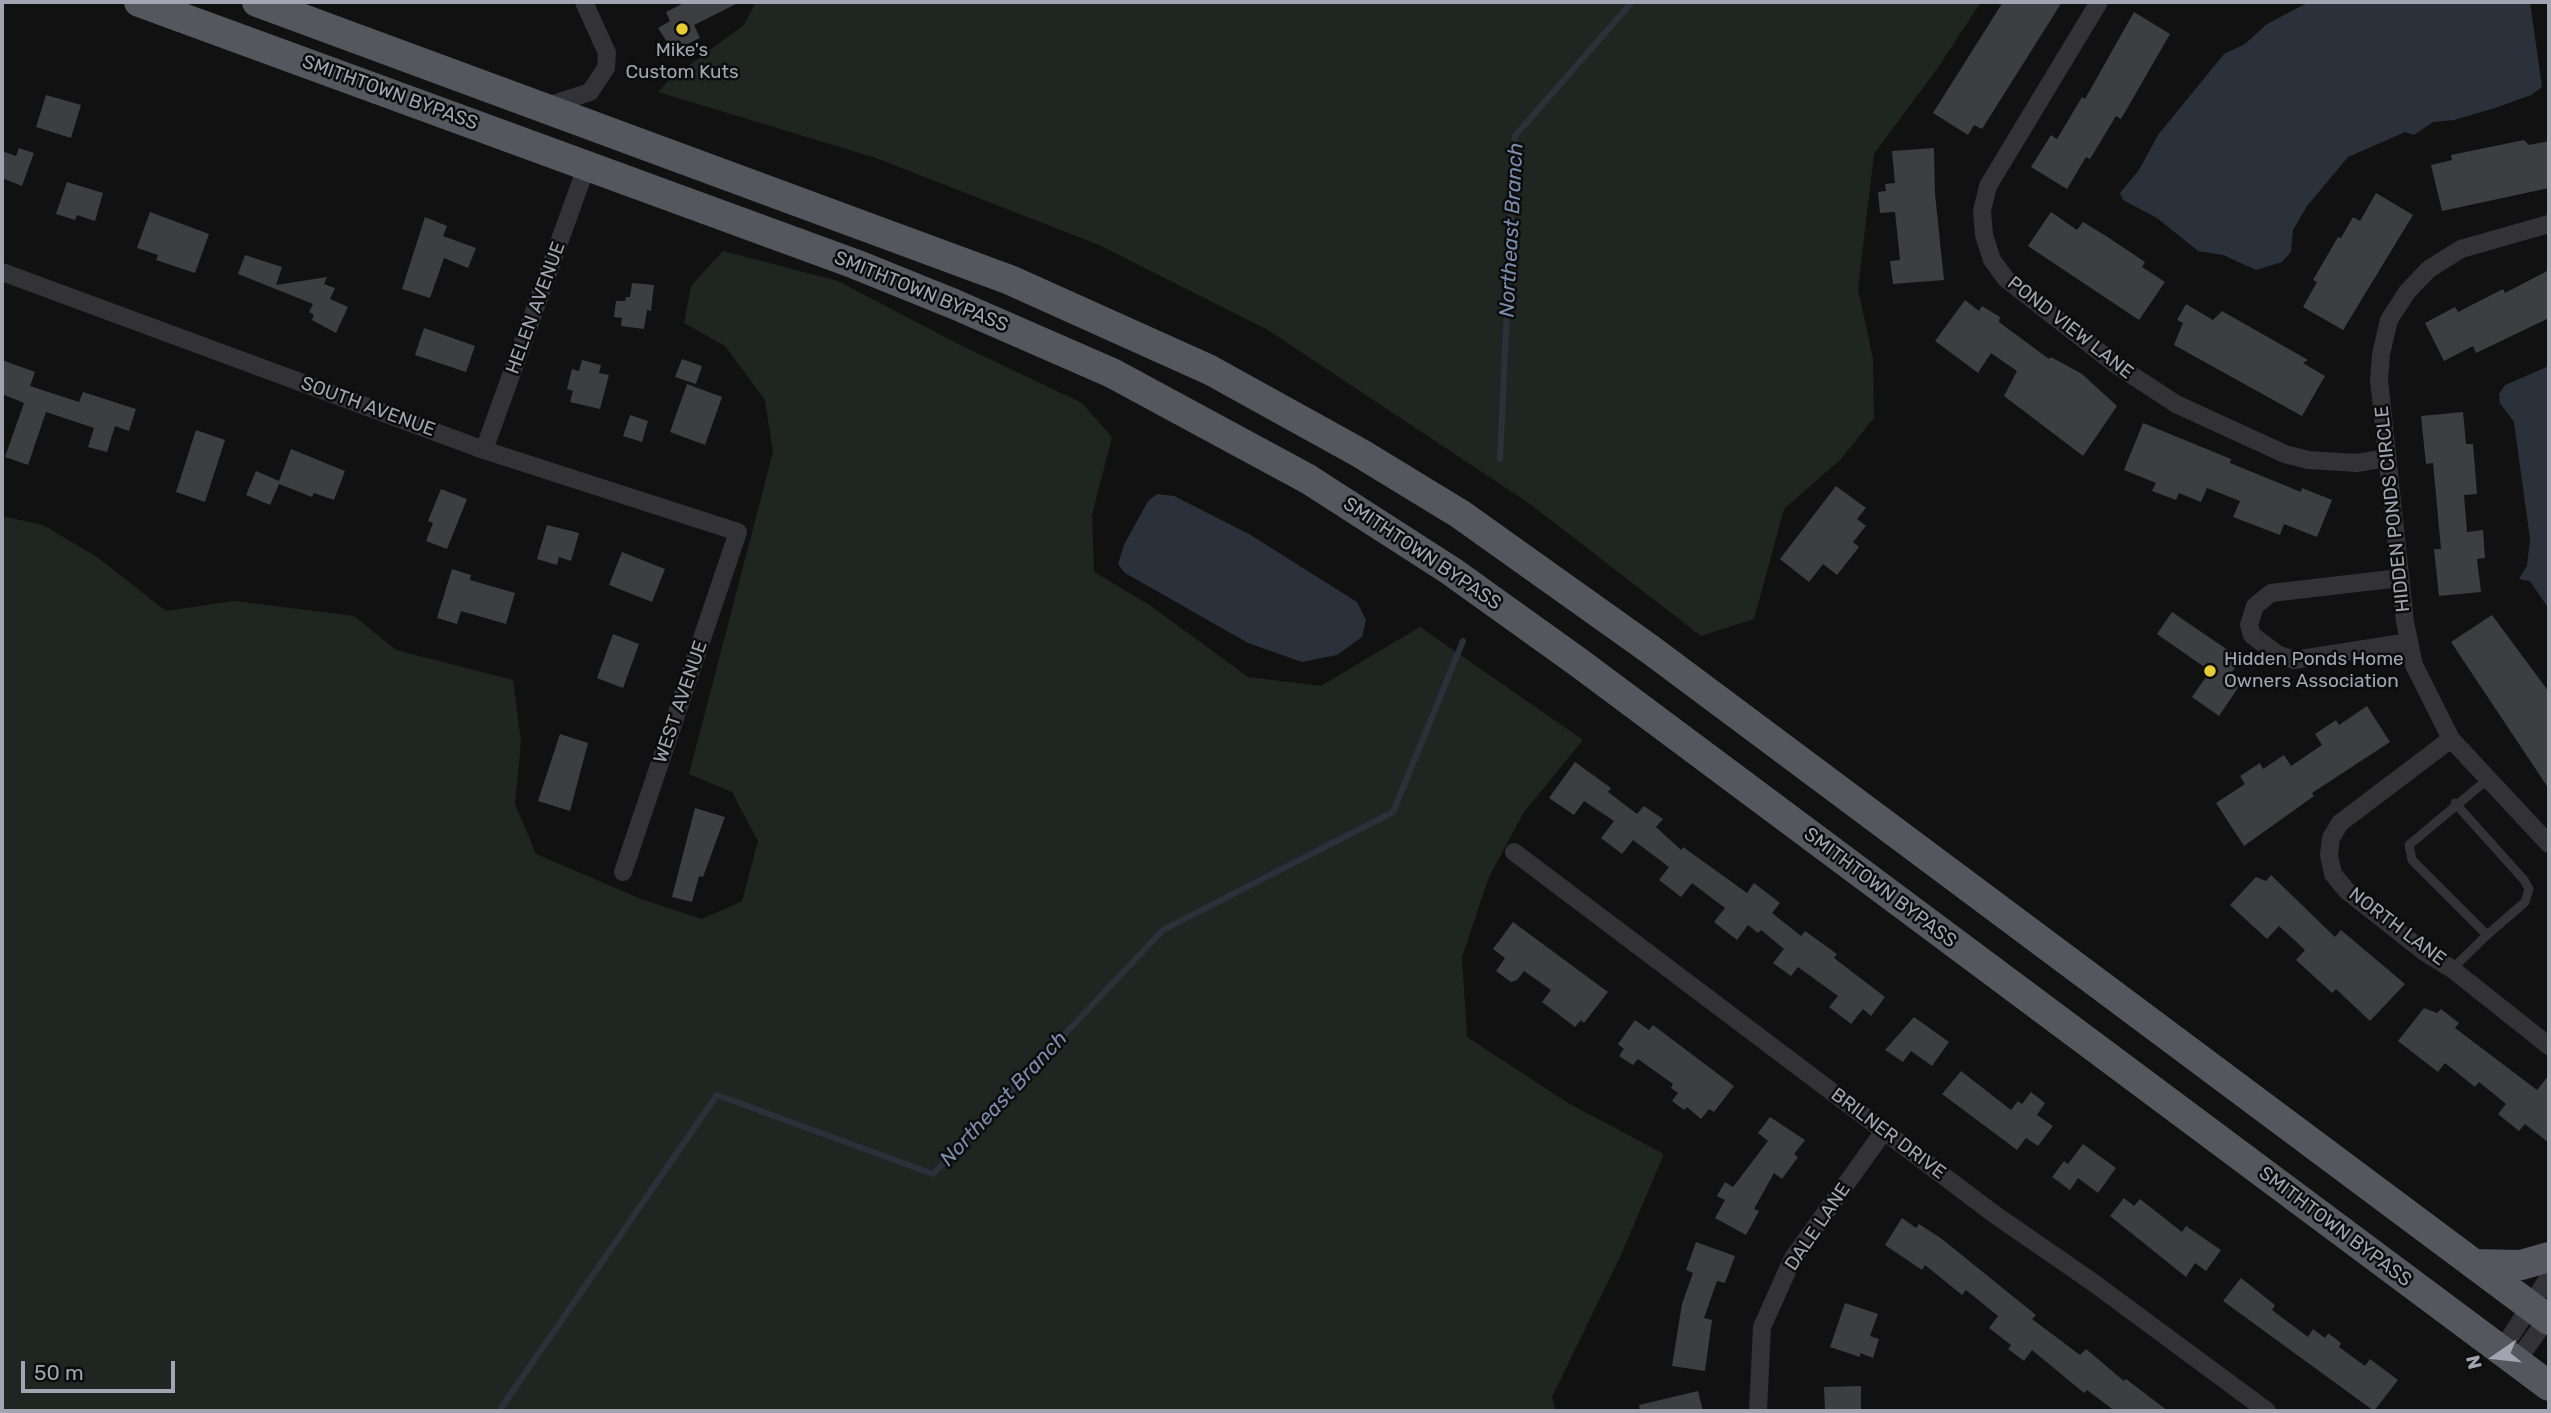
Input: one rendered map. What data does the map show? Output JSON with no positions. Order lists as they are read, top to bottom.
{
  "streets": {
    "highway": ["SMITHTOWN BYPASS"],
    "street": [
      "HELEN AVENUE",
      "POND VIEW LANE",
      "SOUTH AVENUE",
      "HIDDEN PONDS CIRCLE",
      "WEST AVENUE",
      "NORTH LANE",
      "BRILNER DRIVE",
      "DALE LANE"
    ]
  },
  "crossings": [
    ["SMITHTOWN BYPASS", "HELEN AVENUE"],
    ["HELEN AVENUE", "SOUTH AVENUE"],
    ["POND VIEW LANE", "HIDDEN PONDS CIRCLE"],
    ["SOUTH AVENUE", "WEST AVENUE"],
    ["HIDDEN PONDS CIRCLE", "NORTH LANE"],
    ["BRILNER DRIVE", "DALE LANE"]
  ],
  "water": ["Northeast Branch"],
  "places": ["Mike's Custom Kuts", "Hidden Ponds Home Owners Association"],
  "scale_bar": "50 m",
  "north": "left"
}
